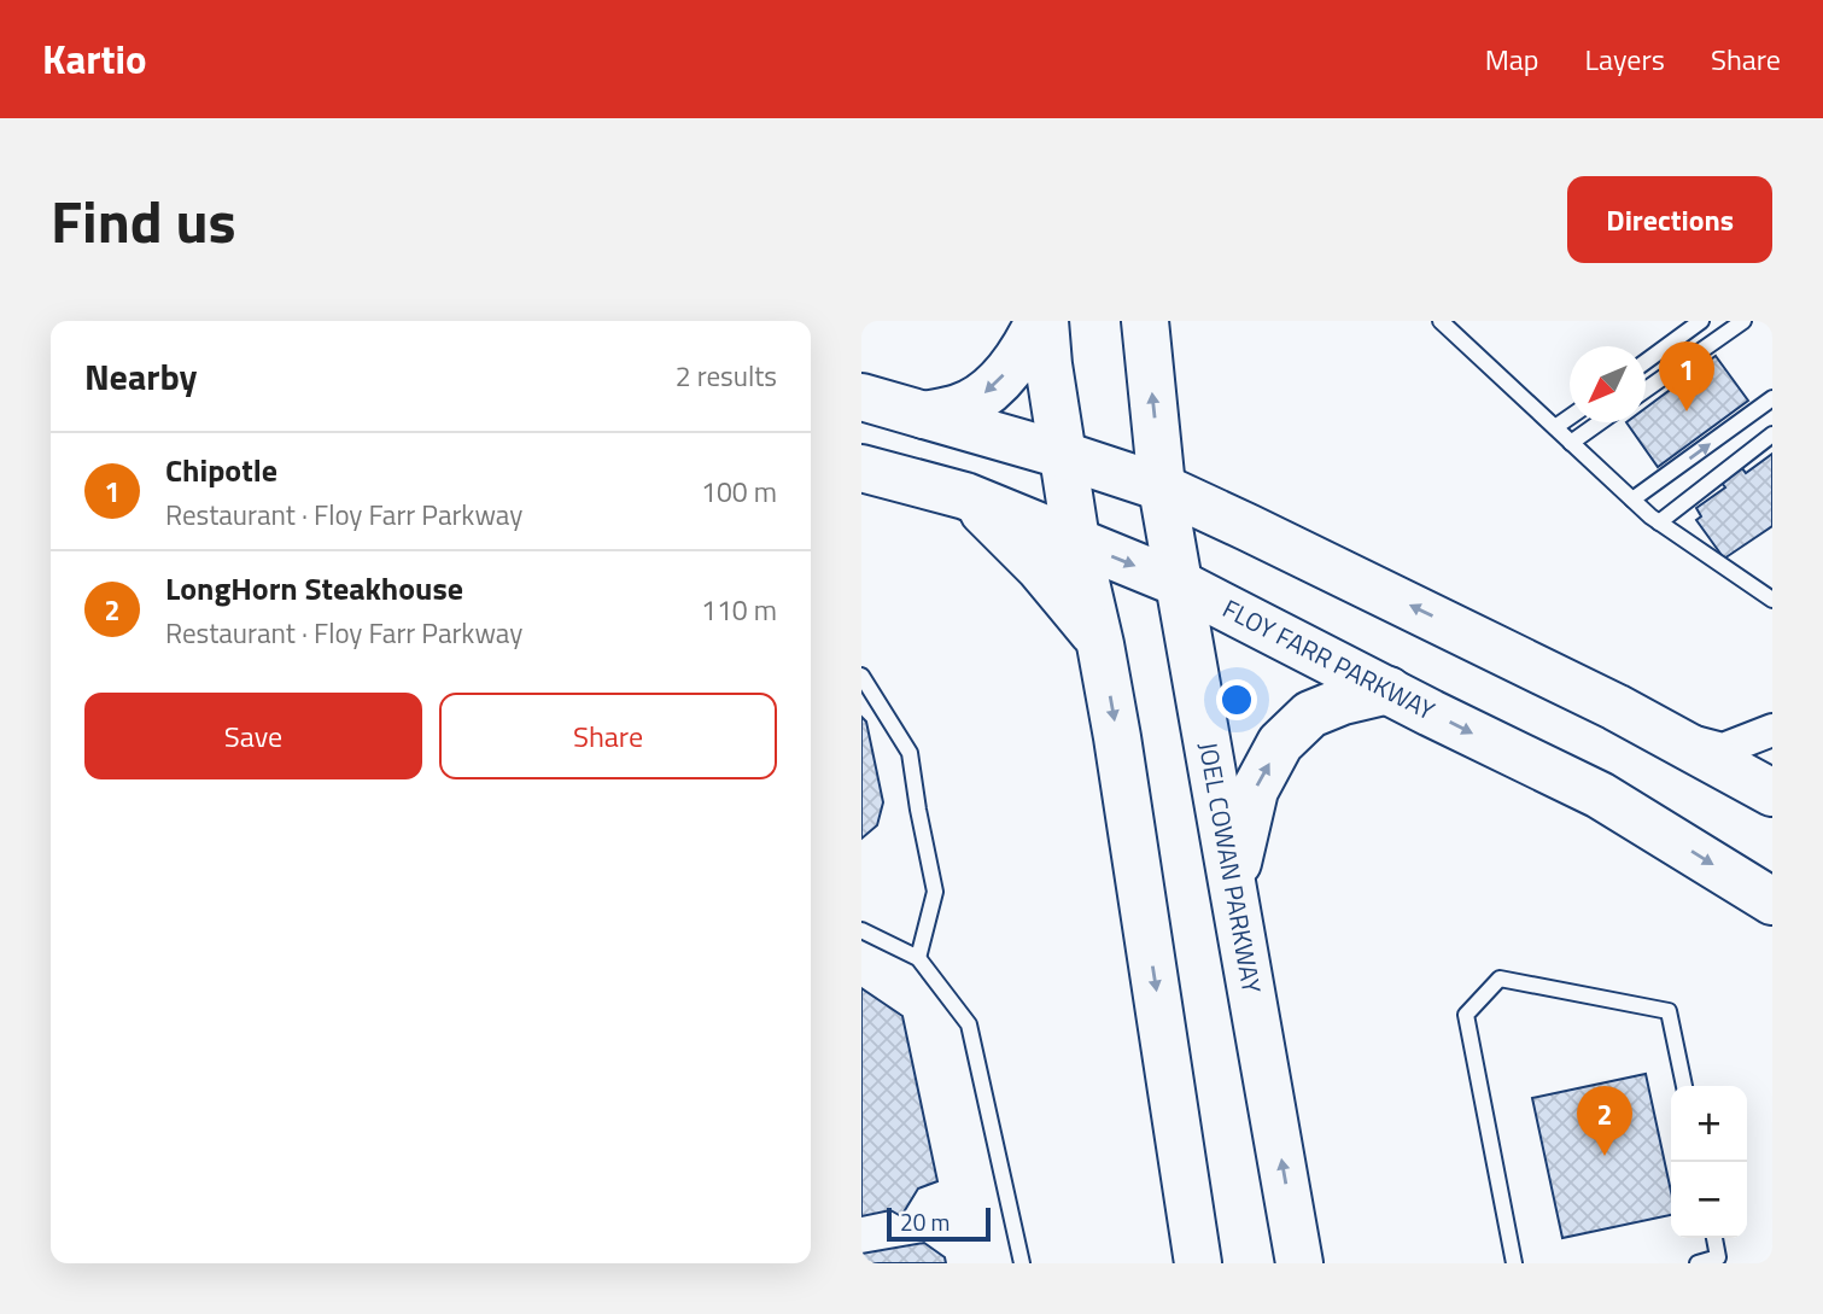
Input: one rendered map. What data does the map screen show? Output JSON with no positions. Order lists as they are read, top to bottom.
{
  "streets": {
    "main road": ["FLOY FARR PARKWAY", "JOEL COWAN PARKWAY"]
  },
  "crossings": [
    ["FLOY FARR PARKWAY", "JOEL COWAN PARKWAY"]
  ],
  "scale_bar": "20 m",
  "north": "bottom left",
  "page": {
    "header": "Kartio",
    "nav": ["Map", "Layers", "Share"],
    "title": "Find us",
    "buttons": [
      "Directions",
      ["Save", "Share"]
    ],
    "heading": ["Nearby", "2 results"],
    "pins": ["1", "2"],
    "list": [
      {
        "mark": "1",
        "name": "Chipotle",
        "note": "Restaurant · Floy Farr Parkway",
        "value": "100 m"
      },
      {
        "mark": "2",
        "name": "LongHorn Steakhouse",
        "note": "Restaurant · Floy Farr Parkway",
        "value": "110 m"
      }
    ],
    "map_buttons": ["+", "−"],
    "scale": "20 m"
  }
}
